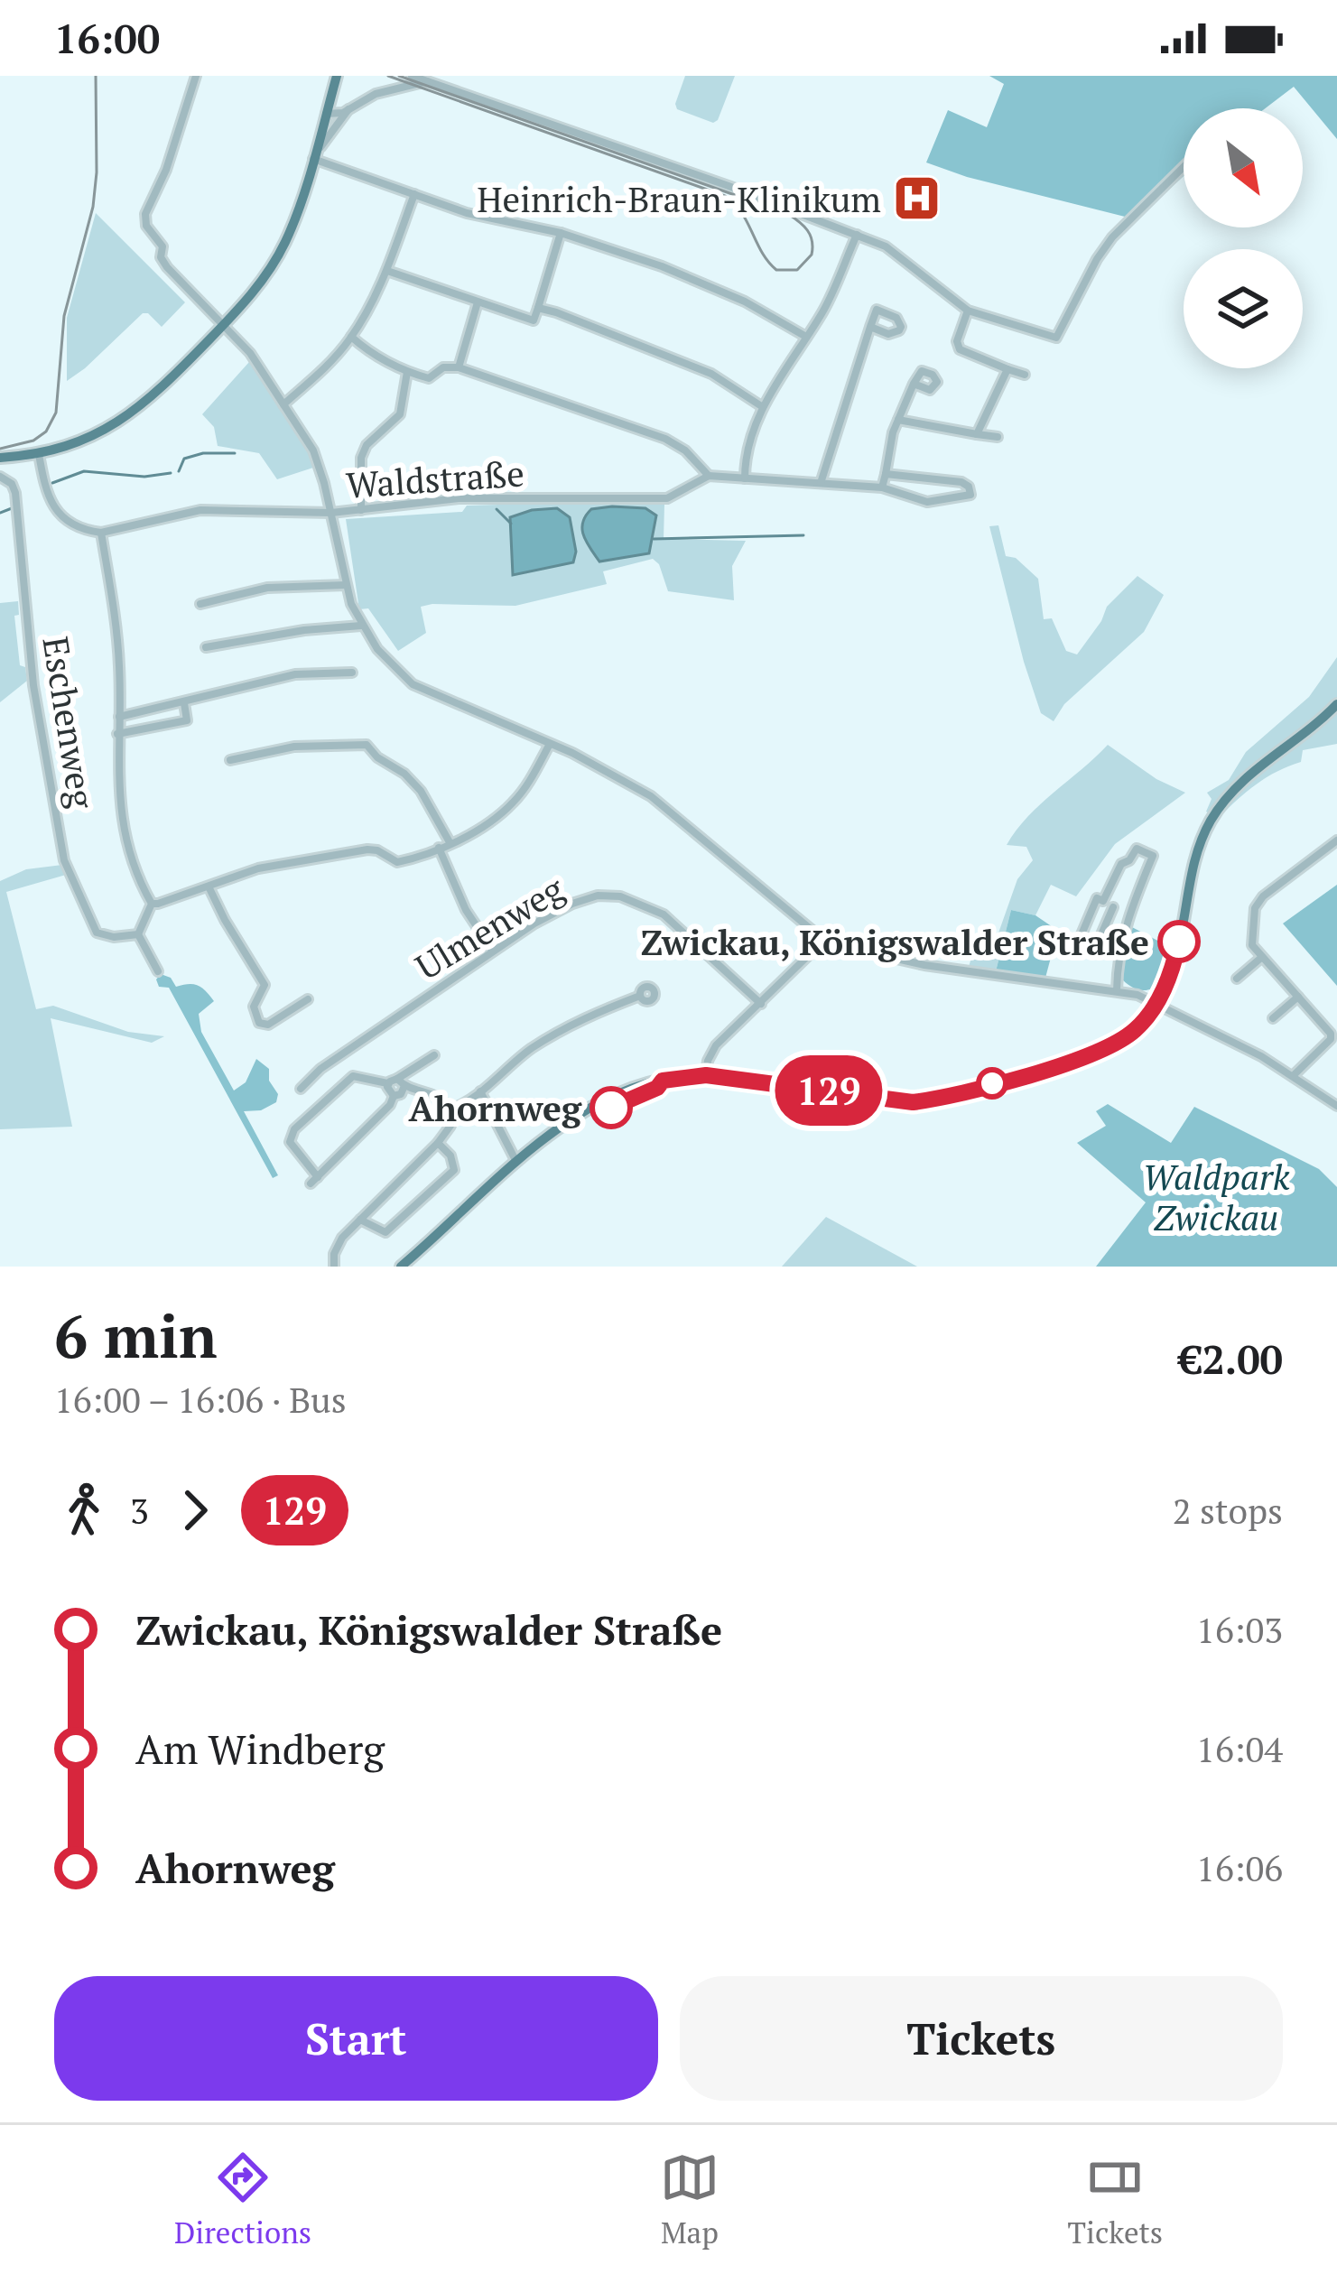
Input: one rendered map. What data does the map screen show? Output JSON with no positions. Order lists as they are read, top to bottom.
{
  "streets": {
    "street": ["Waldstraße", "Eschenweg", "Ulmenweg"]
  },
  "crossings": [
    ["Waldstraße", "Eschenweg"]
  ],
  "parks": ["Waldpark Zwickau"],
  "places": {
    "hospital": ["Heinrich-Braun-Klinikum"],
    "other": ["Zwickau, Königswalder Straße", "Ahornweg"]
  },
  "lines": ["bus line 129"],
  "north": "bottom right",
  "page": {
    "status": "16:00",
    "on_map": "129",
    "heading": ["6 min", "16:00 – 16:06 · Bus", "€2.00"],
    "legs": ["3", "129", "2 stops"],
    "list": [
      {
        "name": "Zwickau, Königswalder Straße",
        "value": "16:03"
      },
      {
        "name": "Am Windberg",
        "value": "16:04"
      },
      {
        "name": "Ahornweg",
        "value": "16:06"
      }
    ],
    "buttons": ["Start", "Tickets"],
    "tabs": ["Directions", "Map", "Tickets"]
  }
}
